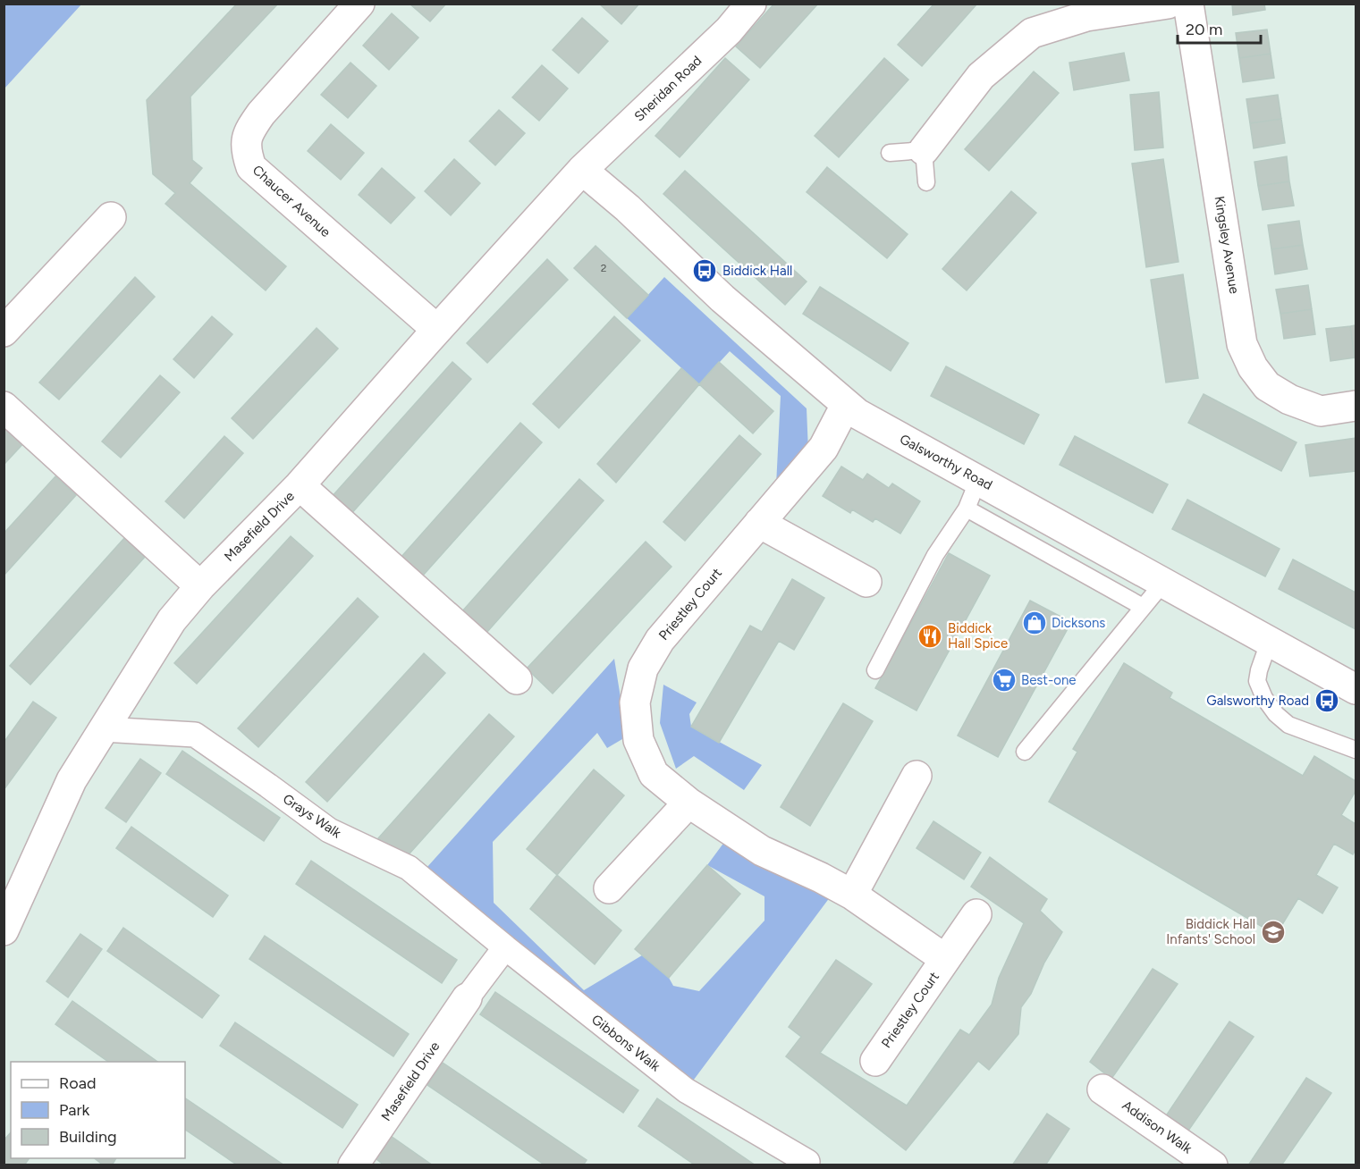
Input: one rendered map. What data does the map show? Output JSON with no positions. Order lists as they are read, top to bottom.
{
  "streets": {
    "street": [
      "Sheridan Road",
      "Chaucer Avenue",
      "Kingsley Avenue",
      "Galsworthy Road",
      "Masefield Drive",
      "Priestley Court",
      "Grays Walk",
      "Gibbons Walk",
      "Addison Walk"
    ]
  },
  "crossings": [
    ["Sheridan Road", "Galsworthy Road"],
    ["Sheridan Road", "Masefield Drive"],
    ["Chaucer Avenue", "Masefield Drive"],
    ["Galsworthy Road", "Masefield Drive"],
    ["Galsworthy Road", "Priestley Court"],
    ["Masefield Drive", "Grays Walk"],
    ["Grays Walk", "Gibbons Walk"]
  ],
  "places": {
    "bus stop": ["Biddick Hall", "Galsworthy Road"],
    "shop": ["Dicksons"],
    "restaurant": ["Biddick Hall Spice"],
    "supermarket": ["Best-one"],
    "school or university": ["Biddick Hall Infants' School"]
  },
  "house_numbers": ["2"],
  "legend": ["Road", "Park", "Building"],
  "scale_bar": "20 m"
}
